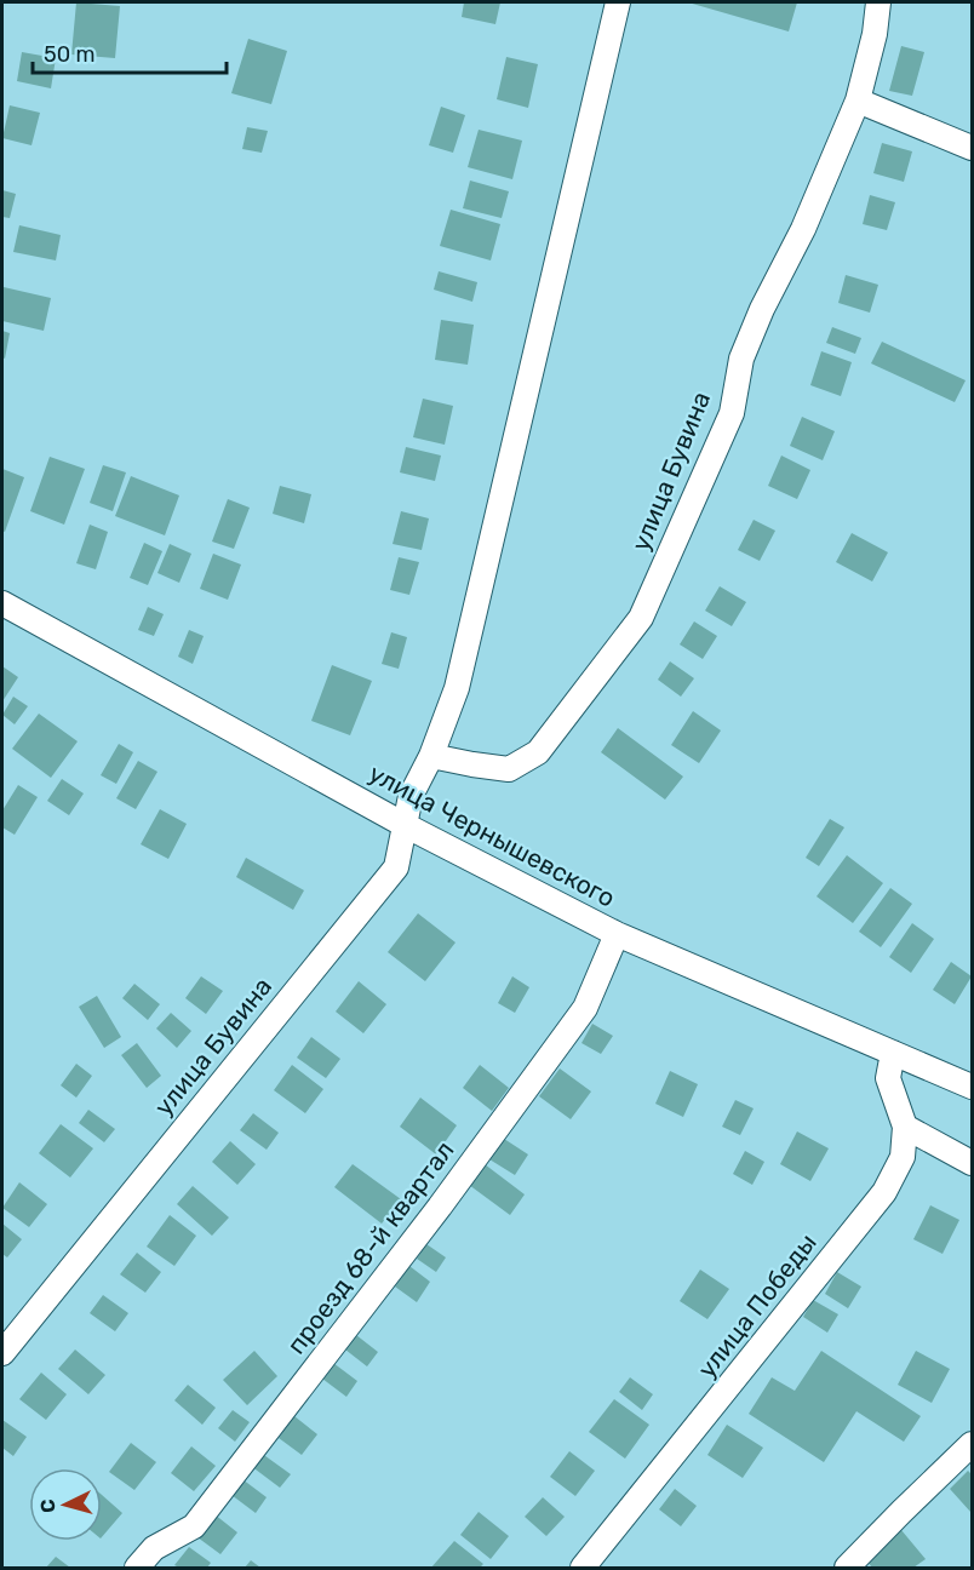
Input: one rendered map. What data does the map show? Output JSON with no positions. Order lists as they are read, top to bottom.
{
  "streets": {
    "street": [
      "улица Бувина",
      "улица Чернышевского",
      "проезд 68-й квартал",
      "улица Победы"
    ]
  },
  "crossings": [
    ["улица Бувина", "улица Чернышевского"],
    ["улица Чернышевского", "проезд 68-й квартал"],
    ["улица Чернышевского", "улица Победы"]
  ],
  "scale_bar": "50 m",
  "north": "left"
}
